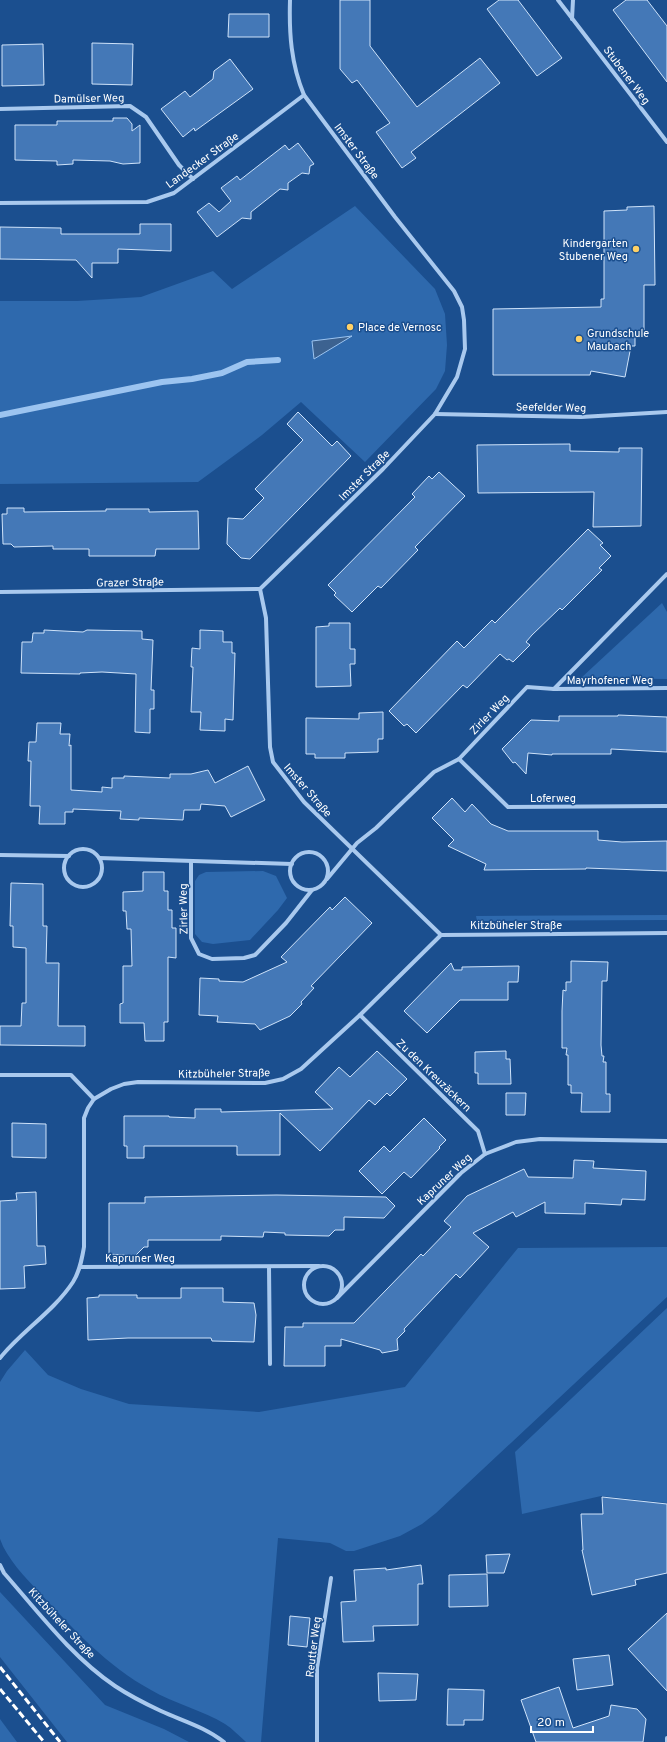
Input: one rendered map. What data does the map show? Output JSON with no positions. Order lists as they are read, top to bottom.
{
  "streets": {
    "street": [
      "Stubener Weg",
      "Damülser Weg",
      "Imster Straße",
      "Landecker Straße",
      "Seefelder Weg",
      "Grazer Straße",
      "Mayrhofener Weg",
      "Zirler Weg",
      "Loferweg",
      "Kitzbüheler Straße",
      "Zu den Kreuzäckern",
      "Kapruner Weg",
      "Reutter Weg"
    ]
  },
  "crossings": [
    ["Damülser Weg", "Landecker Straße"],
    ["Imster Straße", "Landecker Straße"],
    ["Imster Straße", "Seefelder Weg"],
    ["Imster Straße", "Grazer Straße"],
    ["Imster Straße", "Zirler Weg"],
    ["Imster Straße", "Kitzbüheler Straße"],
    ["Mayrhofener Weg", "Zirler Weg"],
    ["Zirler Weg", "Loferweg"],
    ["Kitzbüheler Straße", "Zu den Kreuzäckern"],
    ["Zu den Kreuzäckern", "Kapruner Weg"]
  ],
  "places": ["Kindergarten Stubener Weg", "Place de Vernosc", "Grundschule Maubach"],
  "scale_bar": "20 m"
}
